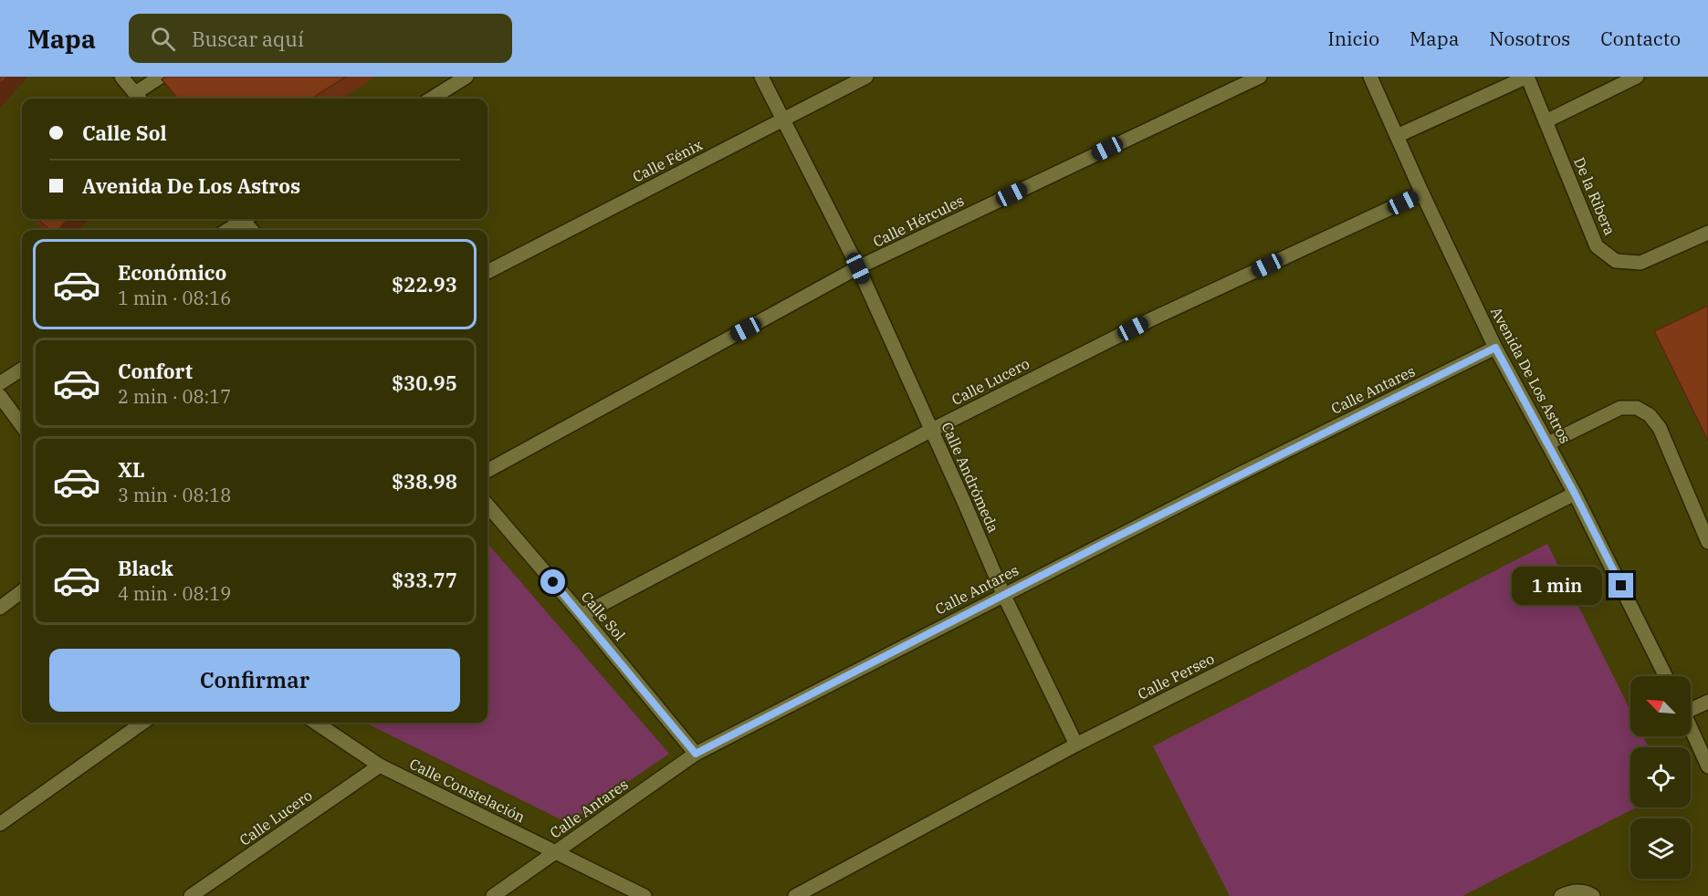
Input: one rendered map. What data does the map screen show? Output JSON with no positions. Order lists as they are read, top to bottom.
{
  "streets": {
    "street": [
      "Calle Fénix",
      "De la Ribera",
      "Calle Hércules",
      "Avenida De Los Astros",
      "Calle Lucero",
      "Calle Antares",
      "Calle Andrómeda",
      "Calle Sol",
      "Calle Perseo",
      "Calle Constelación"
    ]
  },
  "crossings": [
    ["Calle Fénix", "Calle Andrómeda"],
    ["Calle Hércules", "Calle Andrómeda"],
    ["Avenida De Los Astros", "Calle Lucero"],
    ["Avenida De Los Astros", "Calle Antares"],
    ["Avenida De Los Astros", "Calle Perseo"],
    ["Calle Lucero", "Calle Andrómeda"],
    ["Calle Lucero", "Calle Sol"],
    ["Calle Lucero", "Calle Constelación"],
    ["Calle Antares", "Calle Andrómeda"],
    ["Calle Antares", "Calle Sol"],
    ["Calle Antares", "Calle Constelación"],
    ["Calle Andrómeda", "Calle Perseo"]
  ],
  "north": "top left",
  "page": {
    "header": "Mapa",
    "search": "Buscar aquí",
    "nav": [
      "Inicio",
      "Mapa",
      "Nosotros",
      "Contacto"
    ],
    "banner": ["Calle Sol", "Avenida De Los Astros"],
    "list": [
      {
        "name": "Económico",
        "note": "1 min · 08:16",
        "value": "$22.93"
      },
      {
        "name": "Confort",
        "note": "2 min · 08:17",
        "value": "$30.95"
      },
      {
        "name": "XL",
        "note": "3 min · 08:18",
        "value": "$38.98"
      },
      {
        "name": "Black",
        "note": "4 min · 08:19",
        "value": "$33.77"
      }
    ],
    "bubble": "1 min",
    "buttons": "Confirmar"
  }
}
